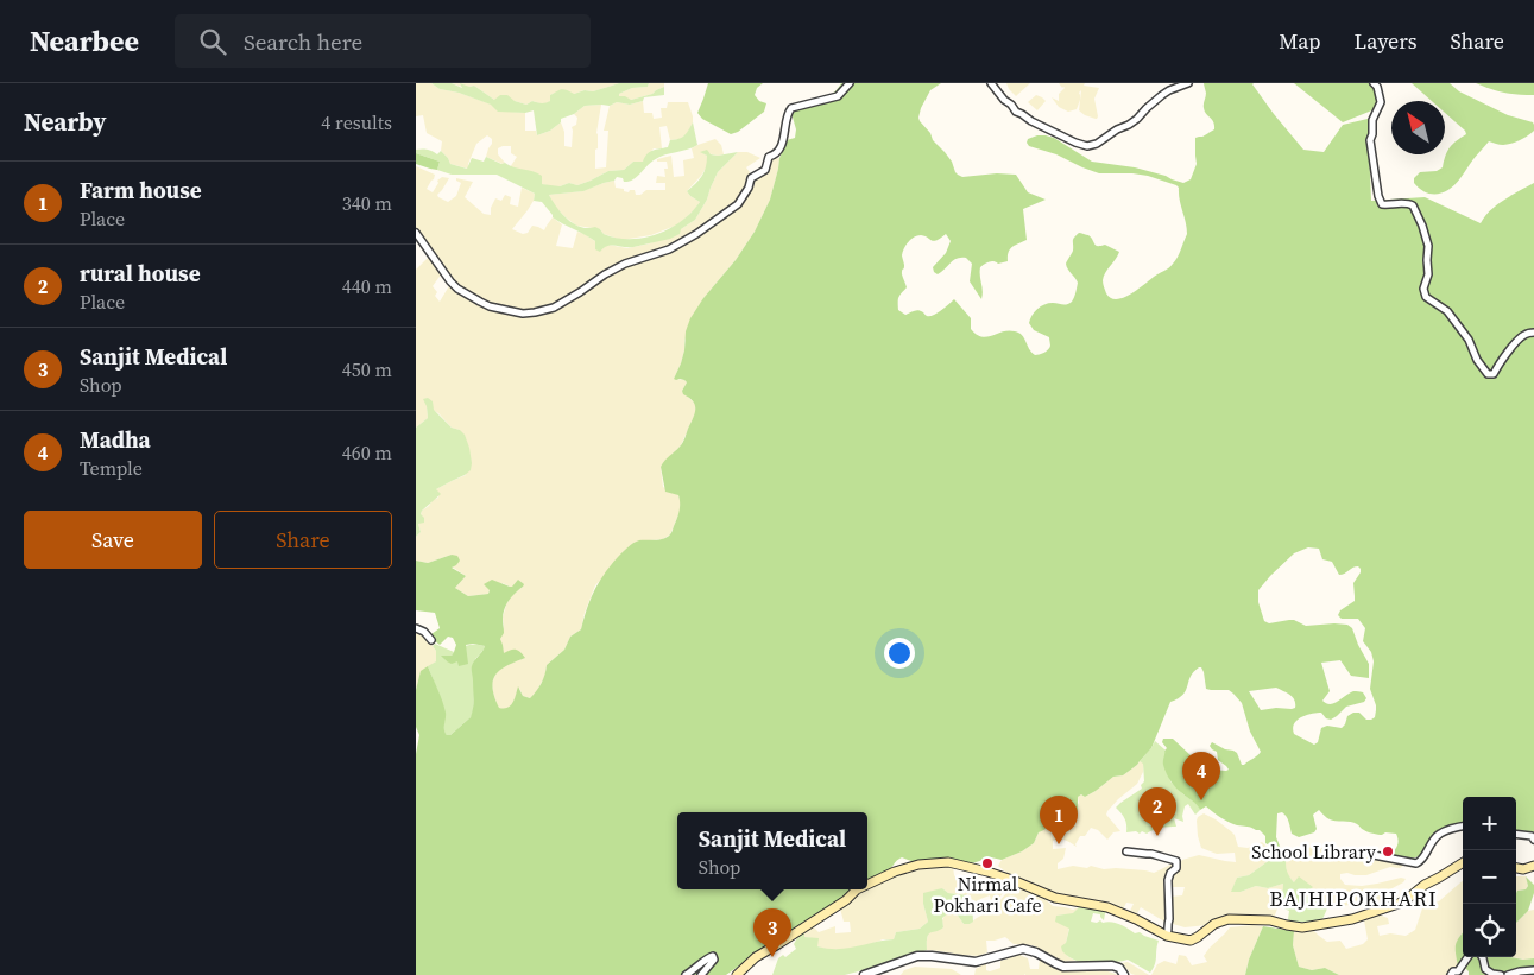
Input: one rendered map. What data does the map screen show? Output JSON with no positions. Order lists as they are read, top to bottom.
{
  "districts": ["BAJHIPOKHARI"],
  "places": ["School Library", "Nirmal Pokhari Cafe"],
  "north": "top left",
  "page": {
    "header": "Nearbee",
    "search": "Search here",
    "nav": ["Map", "Layers", "Share"],
    "heading": ["Nearby", "4 results"],
    "list": [
      {
        "mark": "1",
        "name": "Farm house",
        "note": "Place",
        "value": "340 m"
      },
      {
        "mark": "2",
        "name": "rural house",
        "note": "Place",
        "value": "440 m"
      },
      {
        "mark": "3",
        "name": "Sanjit Medical",
        "note": "Shop",
        "value": "450 m"
      },
      {
        "mark": "4",
        "name": "Madha",
        "note": "Temple",
        "value": "460 m"
      }
    ],
    "buttons": ["Save", "Share"],
    "pins": [
      "4",
      "2",
      "1",
      "3"
    ],
    "map_buttons": ["+", "−"],
    "popup": ["Sanjit Medical", "Shop"]
  }
}
